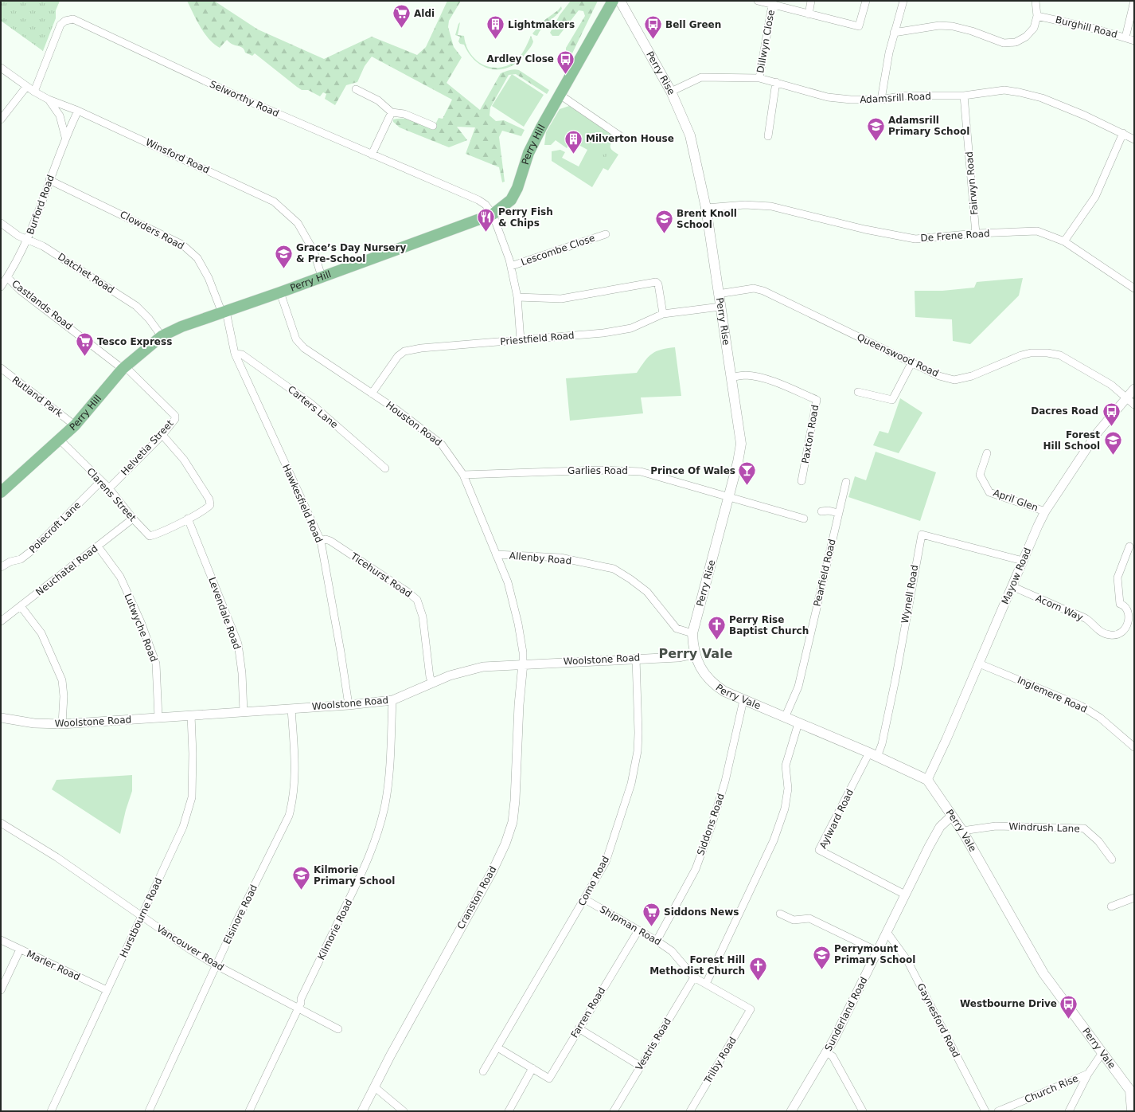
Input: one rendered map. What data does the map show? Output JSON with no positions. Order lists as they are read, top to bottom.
{
  "streets": {
    "main road": ["Perry Rise", "Perry Hill", "Perry Vale"],
    "street": [
      "Burghill Road",
      "Dillwyn Close",
      "Adamsrill Road",
      "Selworthy Road",
      "Winsford Road",
      "Fairwyn Road",
      "Burford Road",
      "Clowders Road",
      "De Frene Road",
      "Lescombe Close",
      "Datchet Road",
      "Castlands Road",
      "Priestfield Road",
      "Queenswood Road",
      "Rutland Park",
      "Carters Lane",
      "Houston Road",
      "Paxton Road",
      "Helvetia Street",
      "Garlies Road",
      "Clarens Street",
      "April Glen",
      "Hawkesfield Road",
      "Polecroft Lane",
      "Allenby Road",
      "Neuchatel Road",
      "Pearfield Road",
      "Ticehurst Road",
      "Mayow Road",
      "Wynell Road",
      "Acorn Way",
      "Levendale Road",
      "Lutwyche Road",
      "Woolstone Road",
      "Inglemere Road",
      "Aylward Road",
      "Siddons Road",
      "Windrush Lane",
      "Como Road",
      "Cranston Road",
      "Elsinore Road",
      "Hurstbourne Road",
      "Shipman Road",
      "Kilmorie Road",
      "Vancouver Road",
      "Marler Road",
      "Farren Road",
      "Sunderland Road",
      "Gaynesford Road",
      "Vestris Road",
      "Trilby Road",
      "Church Rise"
    ]
  },
  "crossings": [
    ["Dillwyn Close", "Adamsrill Road"],
    ["Perry Rise", "Adamsrill Road"],
    ["Perry Rise", "De Frene Road"],
    ["Perry Rise", "Priestfield Road"],
    ["Perry Rise", "Queenswood Road"],
    ["Perry Rise", "Paxton Road"],
    ["Perry Rise", "Garlies Road"],
    ["Perry Rise", "Allenby Road"],
    ["Perry Rise", "Woolstone Road"],
    ["Perry Rise", "Perry Vale"],
    ["Adamsrill Road", "Fairwyn Road"],
    ["Selworthy Road", "Perry Hill"],
    ["Selworthy Road", "Winsford Road"],
    ["Perry Hill", "Winsford Road"],
    ["Perry Hill", "Clowders Road"],
    ["Perry Hill", "Datchet Road"],
    ["Perry Hill", "Castlands Road"],
    ["Perry Hill", "Rutland Park"],
    ["Perry Hill", "Houston Road"],
    ["Perry Hill", "Helvetia Street"],
    ["Perry Hill", "Clarens Street"],
    ["Perry Hill", "Hawkesfield Road"],
    ["Winsford Road", "Burford Road"],
    ["Fairwyn Road", "De Frene Road"],
    ["Burford Road", "Clowders Road"],
    ["Burford Road", "Datchet Road"],
    ["Burford Road", "Castlands Road"],
    ["Clowders Road", "Hawkesfield Road"],
    ["Castlands Road", "Helvetia Street"],
    ["Priestfield Road", "Houston Road"],
    ["Queenswood Road", "Mayow Road"],
    ["Carters Lane", "Hawkesfield Road"],
    ["Houston Road", "Garlies Road"],
    ["Houston Road", "Allenby Road"],
    ["Houston Road", "Woolstone Road"],
    ["Houston Road", "Cranston Road"],
    ["Helvetia Street", "Clarens Street"],
    ["Clarens Street", "Polecroft Lane"],
    ["Clarens Street", "Neuchatel Road"],
    ["Clarens Street", "Levendale Road"],
    ["April Glen", "Mayow Road"],
    ["Hawkesfield Road", "Ticehurst Road"],
    ["Hawkesfield Road", "Woolstone Road"],
    ["Neuchatel Road", "Lutwyche Road"],
    ["Pearfield Road", "Perry Vale"],
    ["Ticehurst Road", "Woolstone Road"],
    ["Mayow Road", "Wynell Road"],
    ["Mayow Road", "Acorn Way"],
    ["Mayow Road", "Inglemere Road"],
    ["Mayow Road", "Perry Vale"],
    ["Wynell Road", "Perry Vale"],
    ["Wynell Road", "Aylward Road"],
    ["Levendale Road", "Woolstone Road"],
    ["Lutwyche Road", "Woolstone Road"],
    ["Woolstone Road", "Perry Vale"],
    ["Woolstone Road", "Como Road"],
    ["Woolstone Road", "Cranston Road"],
    ["Woolstone Road", "Elsinore Road"],
    ["Woolstone Road", "Hurstbourne Road"],
    ["Woolstone Road", "Kilmorie Road"],
    ["Perry Vale", "Aylward Road"],
    ["Perry Vale", "Siddons Road"],
    ["Perry Vale", "Windrush Lane"],
    ["Perry Vale", "Sunderland Road"],
    ["Aylward Road", "Sunderland Road"],
    ["Siddons Road", "Shipman Road"],
    ["Como Road", "Shipman Road"],
    ["Elsinore Road", "Vancouver Road"],
    ["Hurstbourne Road", "Vancouver Road"],
    ["Hurstbourne Road", "Marler Road"],
    ["Shipman Road", "Farren Road"],
    ["Shipman Road", "Vestris Road"],
    ["Shipman Road", "Trilby Road"],
    ["Kilmorie Road", "Vancouver Road"],
    ["Sunderland Road", "Gaynesford Road"]
  ],
  "districts": ["Perry Vale"],
  "places": {
    "supermarket": ["Aldi", "Tesco Express", "Siddons News"],
    "building": ["Lightmakers", "Milverton House"],
    "bus stop": [
      "Bell Green",
      "Ardley Close",
      "Dacres Road",
      "Westbourne Drive"
    ],
    "school or university": [
      "Adamsrill Primary School",
      "Brent Knoll School",
      "Grace’s Day Nursery & Pre-School",
      "Forest Hill School",
      "Kilmorie Primary School",
      "Perrymount Primary School"
    ],
    "restaurant": ["Perry Fish & Chips"],
    "bar": ["Prince Of Wales"],
    "church": ["Perry Rise Baptist Church", "Forest Hill Methodist Church"]
  }
}
